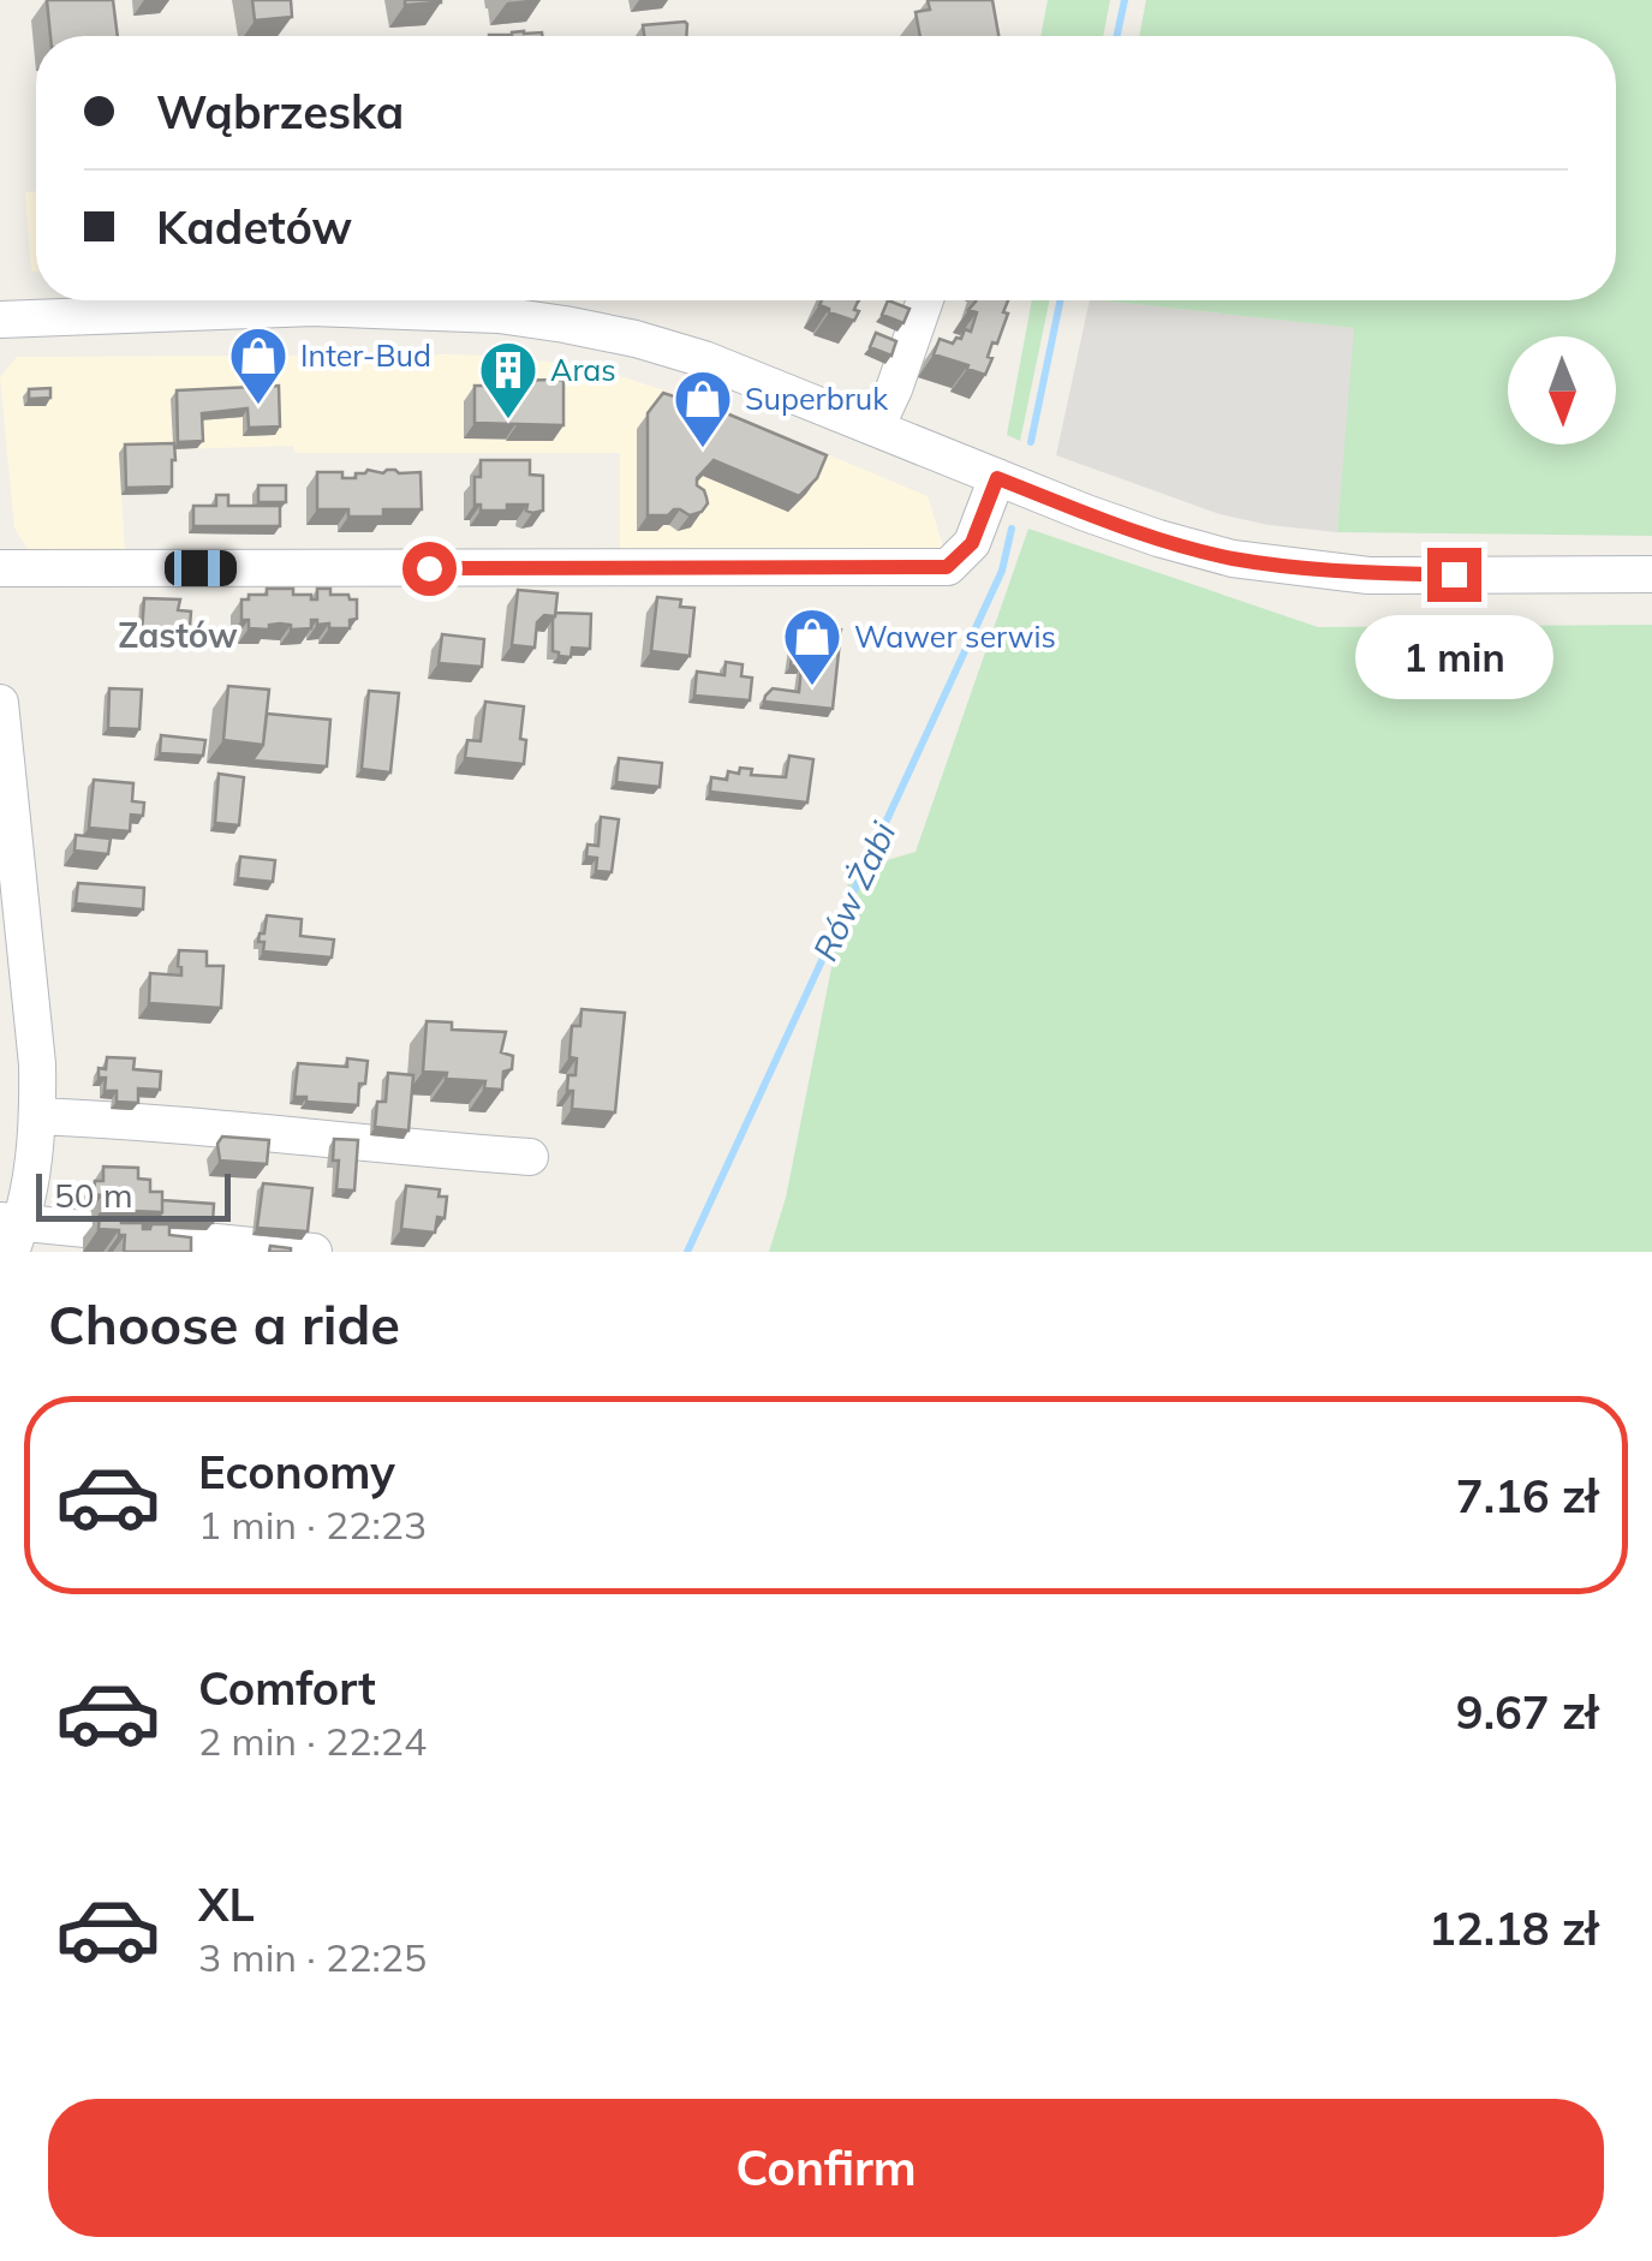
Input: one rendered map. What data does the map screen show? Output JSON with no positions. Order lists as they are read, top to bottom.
{
  "districts": ["Zastów"],
  "water": ["Rów Żabi"],
  "places": {
    "shop": ["Inter-Bud", "Superbruk", "Wawer serwis"],
    "building": ["Aras"]
  },
  "scale_bar": "50 m",
  "north": "bottom",
  "page": {
    "banner": ["Wąbrzeska", "Kadetów"],
    "bubble": "1 min",
    "scale": "50 m",
    "heading": "Choose a ride",
    "list": [
      {
        "name": "Economy",
        "note": "1 min · 22:23",
        "value": "7.16 zł"
      },
      {
        "name": "Comfort",
        "note": "2 min · 22:24",
        "value": "9.67 zł"
      },
      {
        "name": "XL",
        "note": "3 min · 22:25",
        "value": "12.18 zł"
      }
    ],
    "buttons": "Confirm"
  }
}
